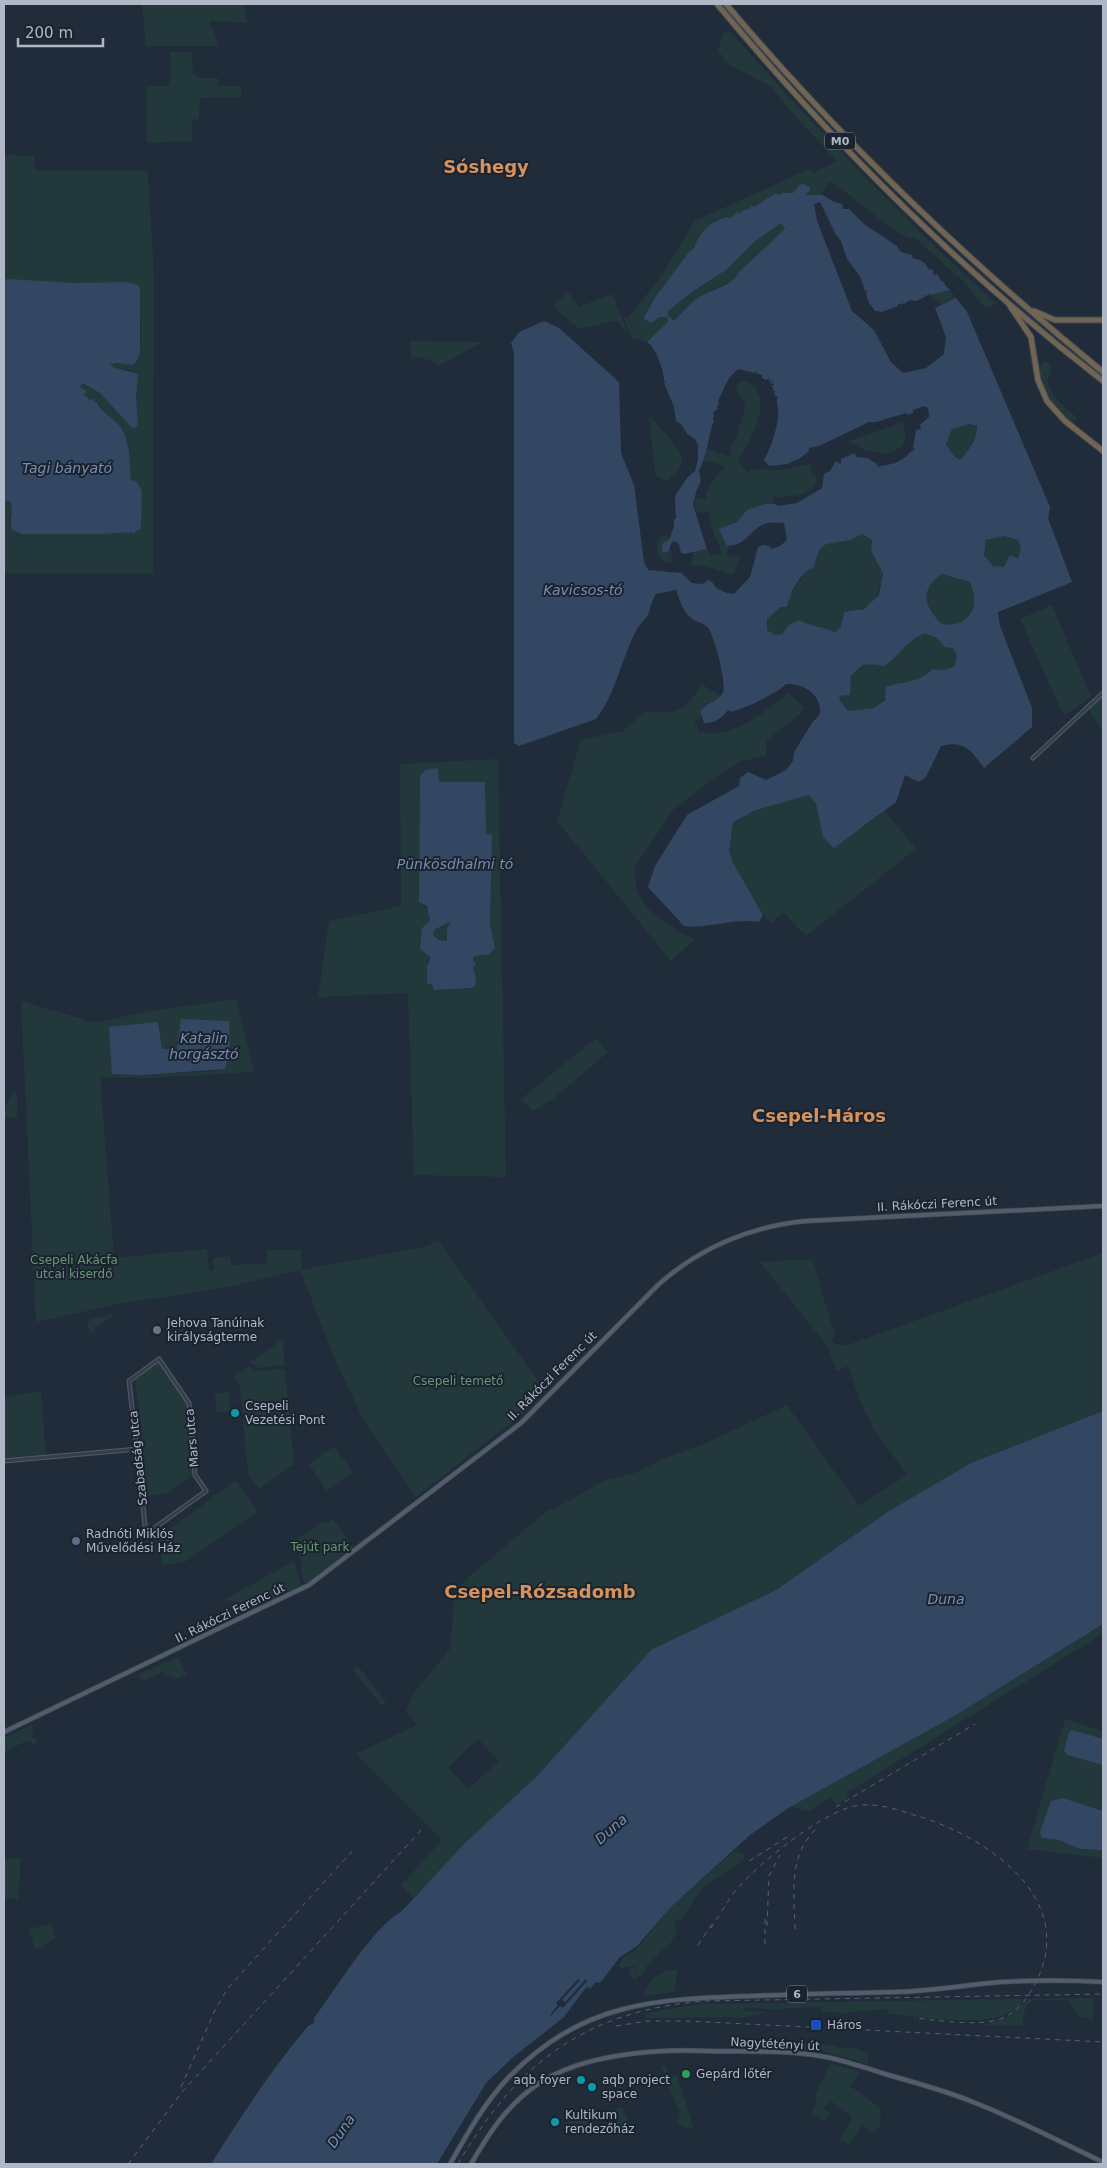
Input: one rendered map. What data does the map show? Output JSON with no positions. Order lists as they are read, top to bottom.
{
  "streets": {
    "highway": ["M0"],
    "main road": ["II. Rákóczi Ferenc út", "6", "Nagytétényi út"],
    "street": ["Mars utca", "Szabadság utca"]
  },
  "crossings": [
    ["Mars utca", "Szabadság utca"]
  ],
  "districts": ["Sóshegy", "Csepel-Háros", "Csepel-Rózsadomb"],
  "water": [
    "Tagi bányató",
    "Kavicsos-tó",
    "Pünkösdhalmi tó",
    "Katalin horgásztó",
    "Duna"
  ],
  "parks": ["Csepeli Akácfa utcai kiserdő", "Csepeli temető", "Tejút park"],
  "places": {
    "other": [
      "Jehova Tanúinak királyságterme",
      "Csepeli Vezetési Pont",
      "Radnóti Miklós Művelődési Ház",
      "Gepárd lőtér",
      "aqb foyer",
      "aqb project space",
      "Kultikum rendezőház"
    ],
    "transit": ["Háros"]
  },
  "scale_bar": "200 m"
}
